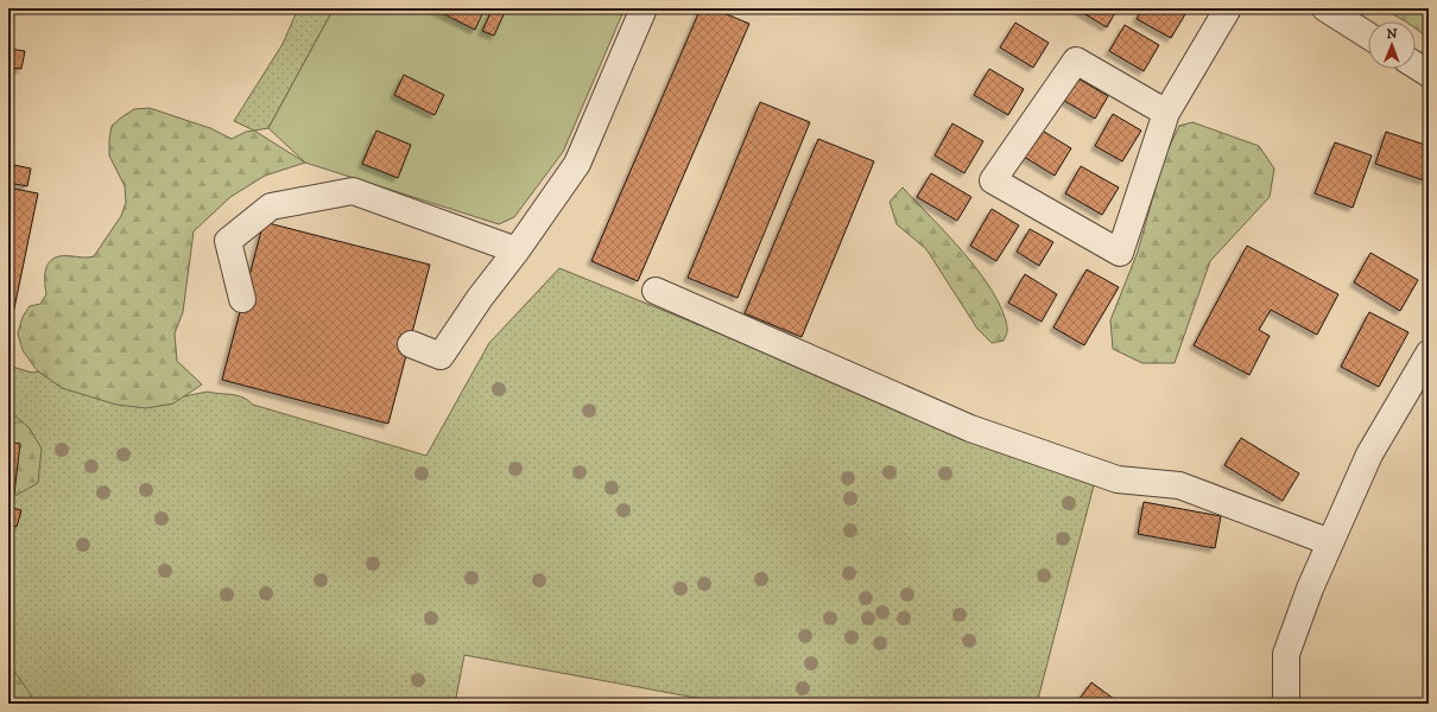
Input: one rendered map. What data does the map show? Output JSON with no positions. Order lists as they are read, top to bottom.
{
  "north": "top"
}
